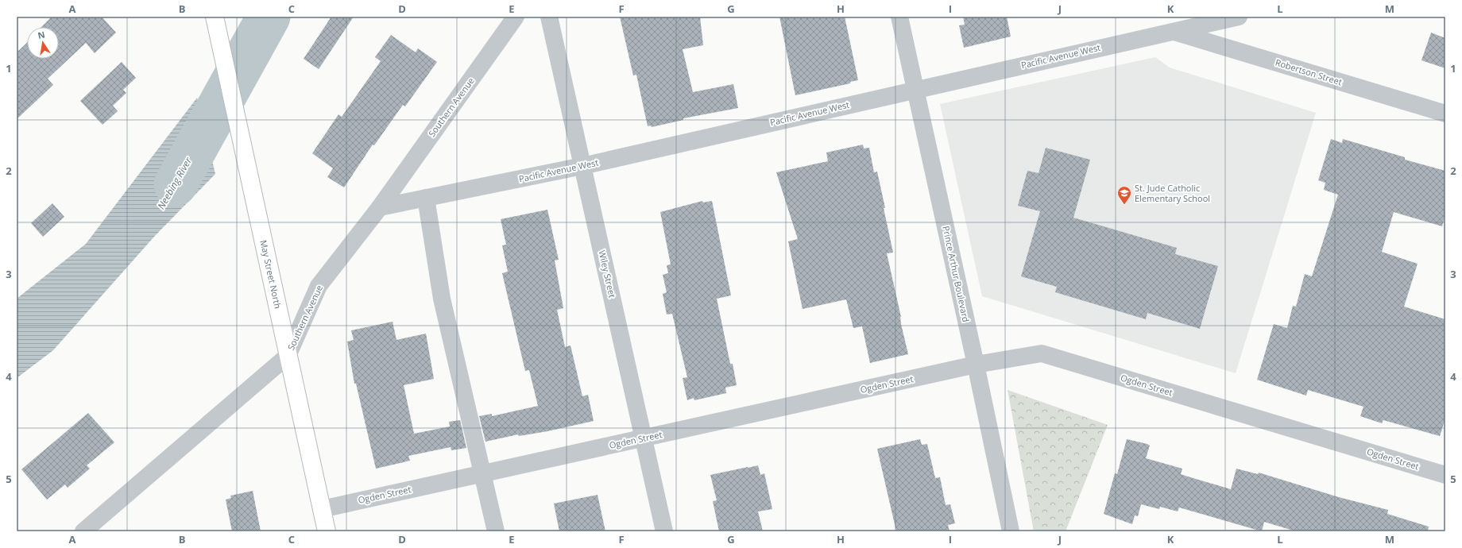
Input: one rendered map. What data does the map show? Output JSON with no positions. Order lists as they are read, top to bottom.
{
  "streets": {
    "main road": ["May Street North"],
    "street": [
      "Pacific Avenue West",
      "Robertson Street",
      "Southern Avenue",
      "Wiley Street",
      "Prince Arthur Boulevard",
      "Ogden Street"
    ]
  },
  "crossings": [
    ["Pacific Avenue West", "Robertson Street"],
    ["Pacific Avenue West", "Southern Avenue"],
    ["Pacific Avenue West", "Wiley Street"],
    ["Pacific Avenue West", "Prince Arthur Boulevard"],
    ["Southern Avenue", "May Street North"],
    ["May Street North", "Ogden Street"],
    ["Wiley Street", "Ogden Street"],
    ["Prince Arthur Boulevard", "Ogden Street"]
  ],
  "water": ["Neebing River"],
  "places": {
    "school or university": ["St. Jude Catholic Elementary School"]
  },
  "north": "top",
  "grid": {
    "columns": [
      "A",
      "B",
      "C",
      "D",
      "E",
      "F",
      "G",
      "H",
      "I",
      "J",
      "K",
      "L",
      "M"
    ],
    "rows": [
      "1",
      "2",
      "3",
      "4",
      "5"
    ]
  }
}
